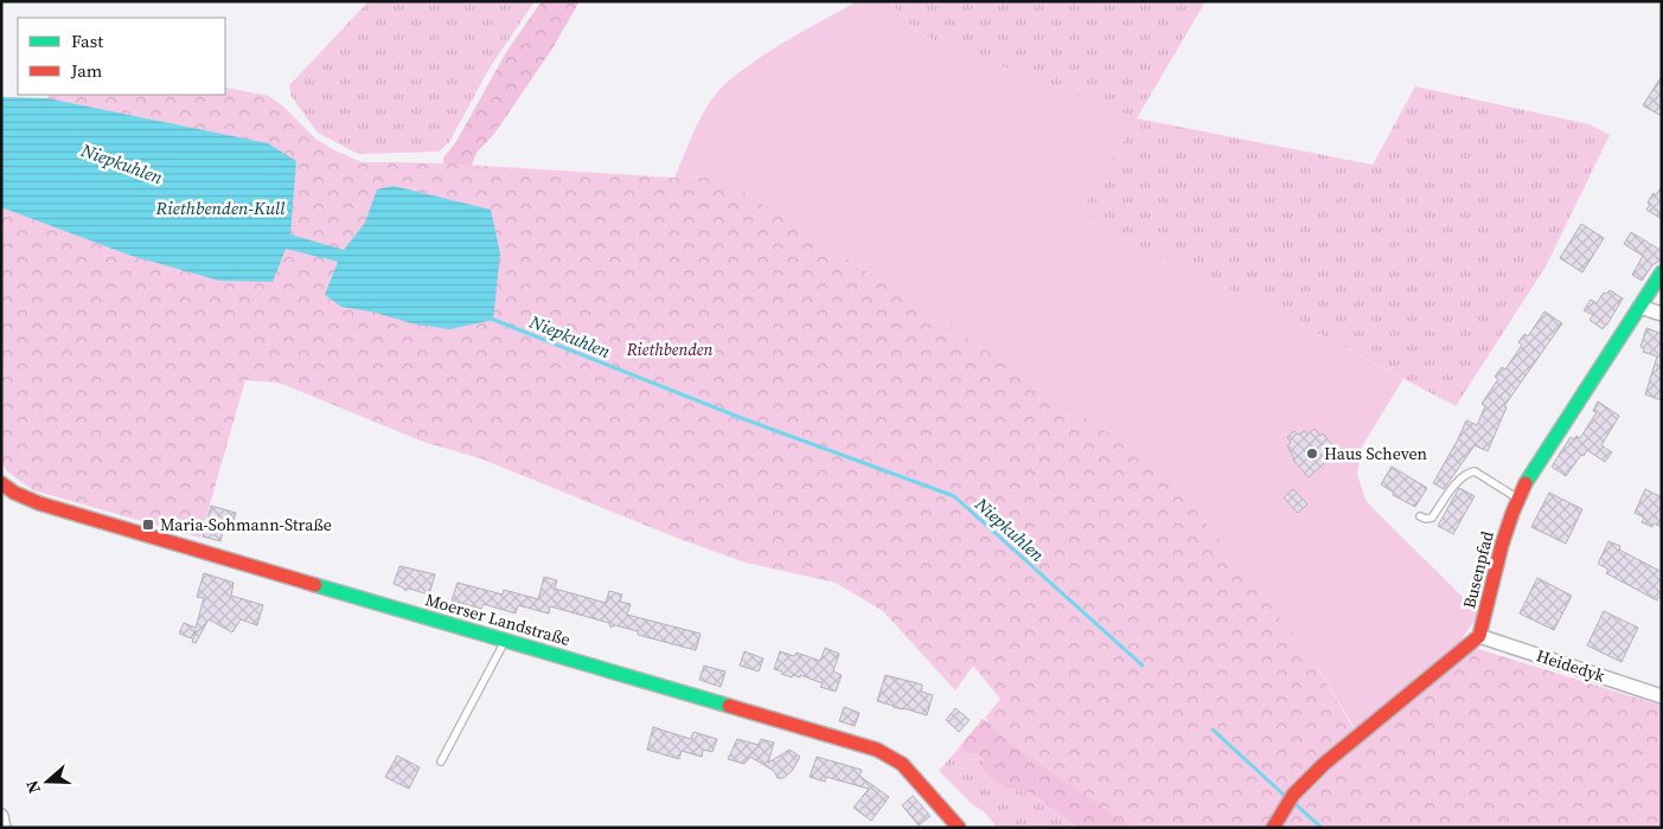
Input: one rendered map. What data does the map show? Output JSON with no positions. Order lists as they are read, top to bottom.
{
  "streets": {
    "main road": ["Busenpfad", "Moerser Landstraße"],
    "street": ["Heidedyk"]
  },
  "crossings": [
    ["Busenpfad", "Heidedyk"]
  ],
  "water": ["Niepkuhlen", "Riethbenden-Kull"],
  "parks": ["Riethbenden"],
  "places": {
    "other": ["Haus Scheven"],
    "transit": ["Maria-Sohmann-Straße"]
  },
  "legend": ["Fast", "Jam"],
  "north": "left"
}
